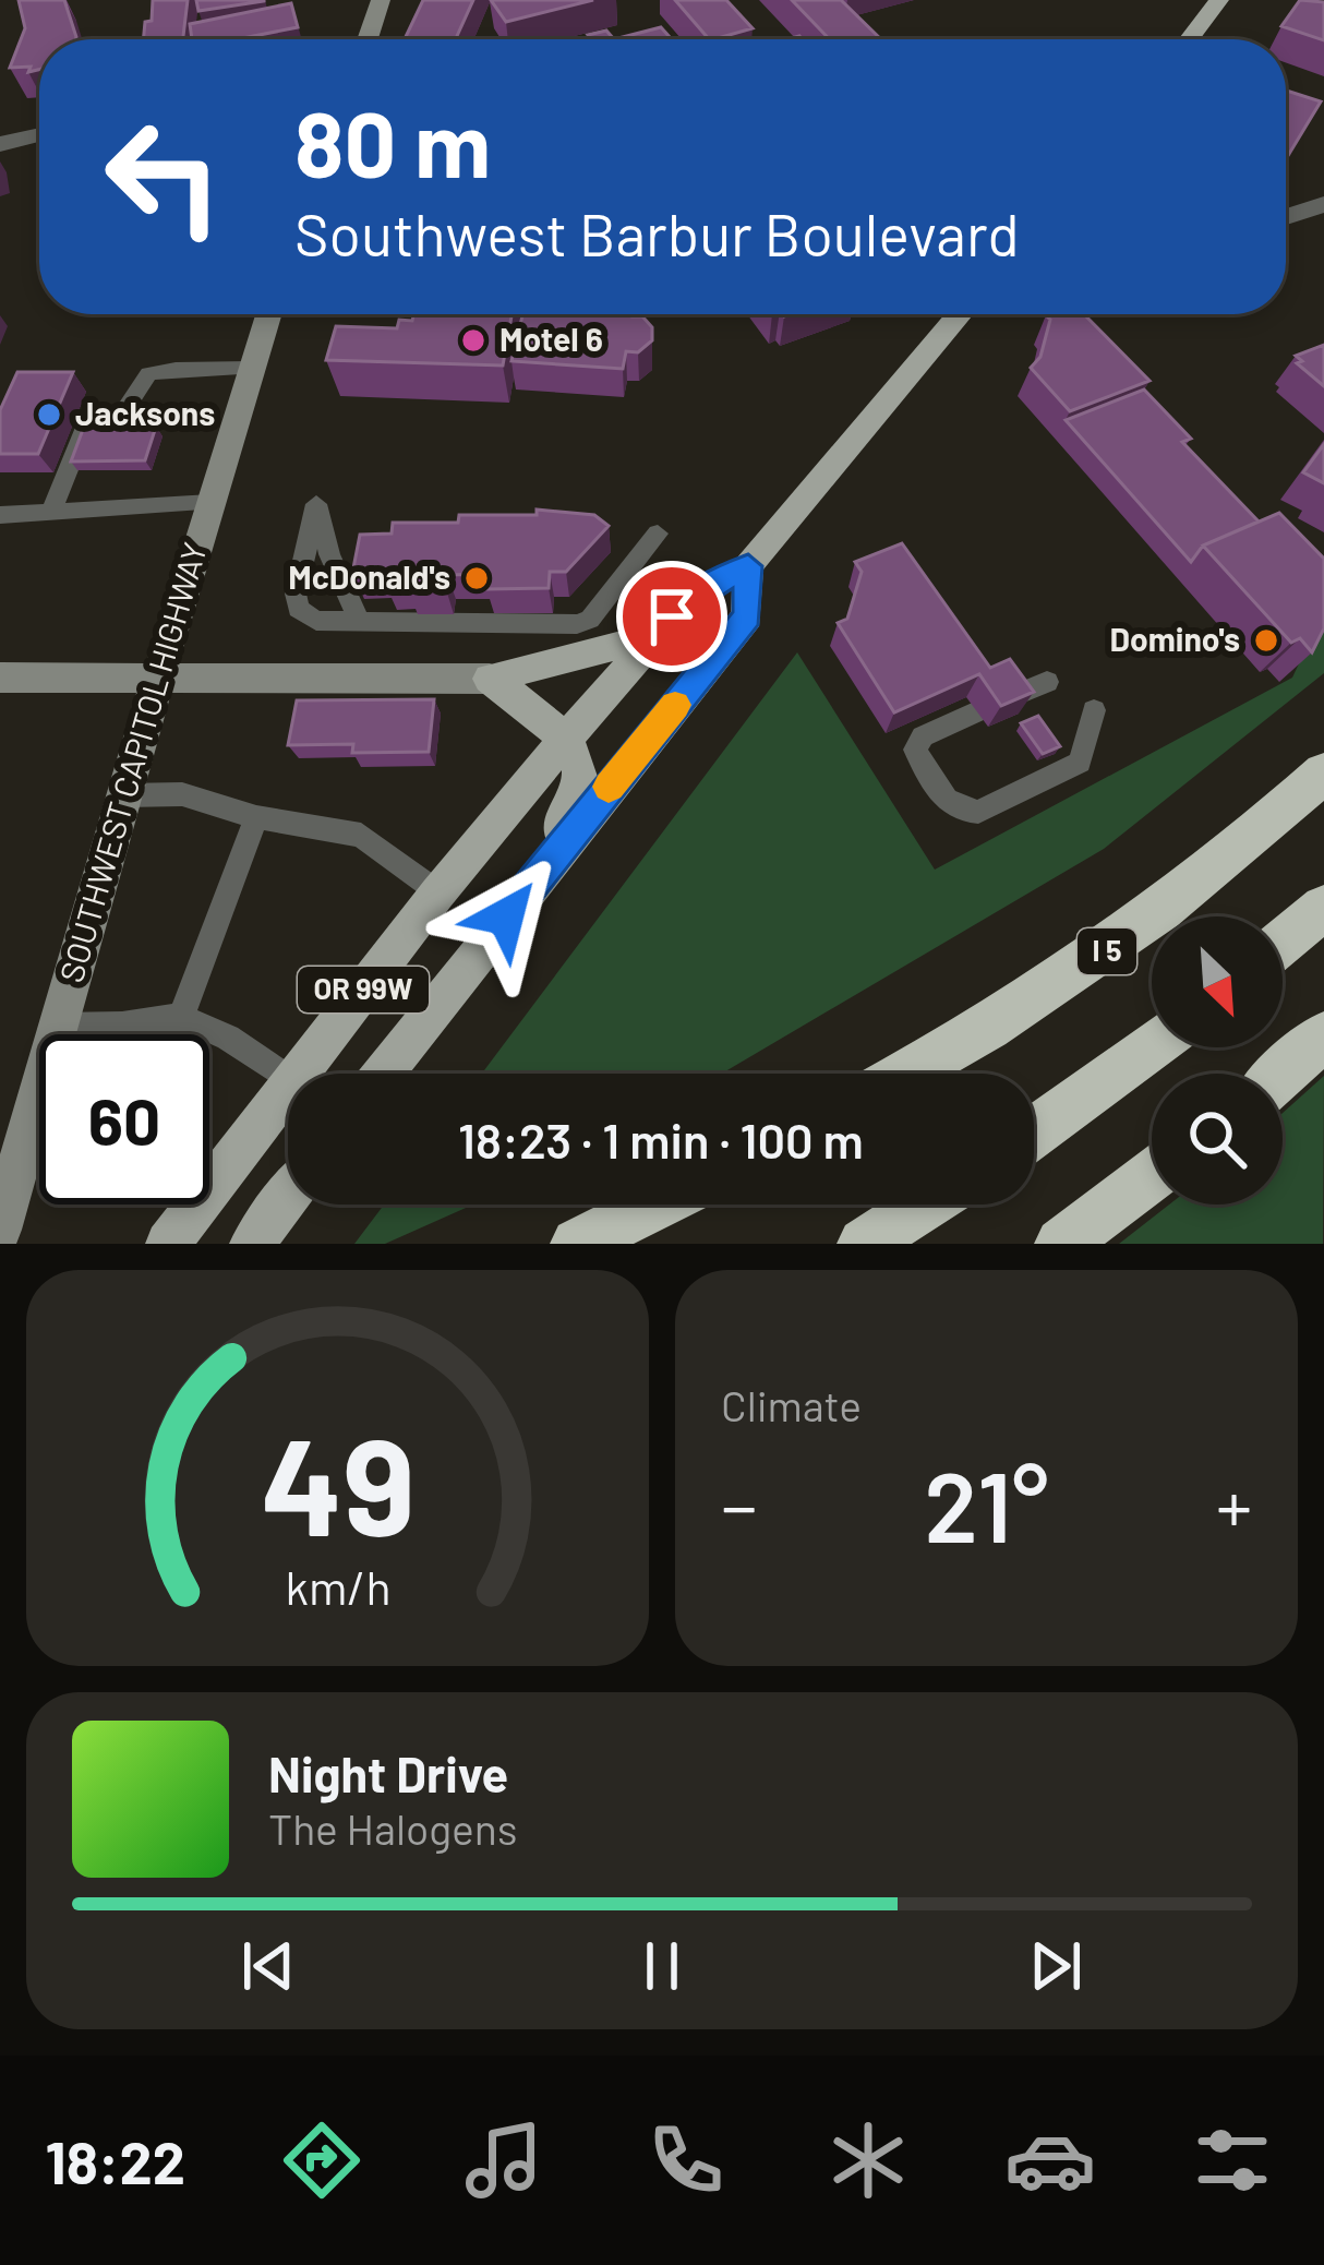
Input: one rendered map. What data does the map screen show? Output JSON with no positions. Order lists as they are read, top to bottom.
{
  "streets": {
    "highway": ["I 5"],
    "main road": ["SOUTHWEST CAPITOL HIGHWAY", "OR 99W"]
  },
  "places": [
    "Motel 6",
    "Jacksons",
    "McDonald's",
    "Domino's"
  ],
  "north": "bottom right",
  "page": {
    "turn": ["80 m", "Southwest Barbur Boulevard"],
    "limit": "60",
    "trip": "18:23 · 1 min · 100 m",
    "tile": "Climate",
    "heat": ["−", "21°", "+"],
    "song": ["Night Drive", "The Halogens"],
    "tabs": "18:22",
    "gauge": ["49", "km/h"]
  }
}
